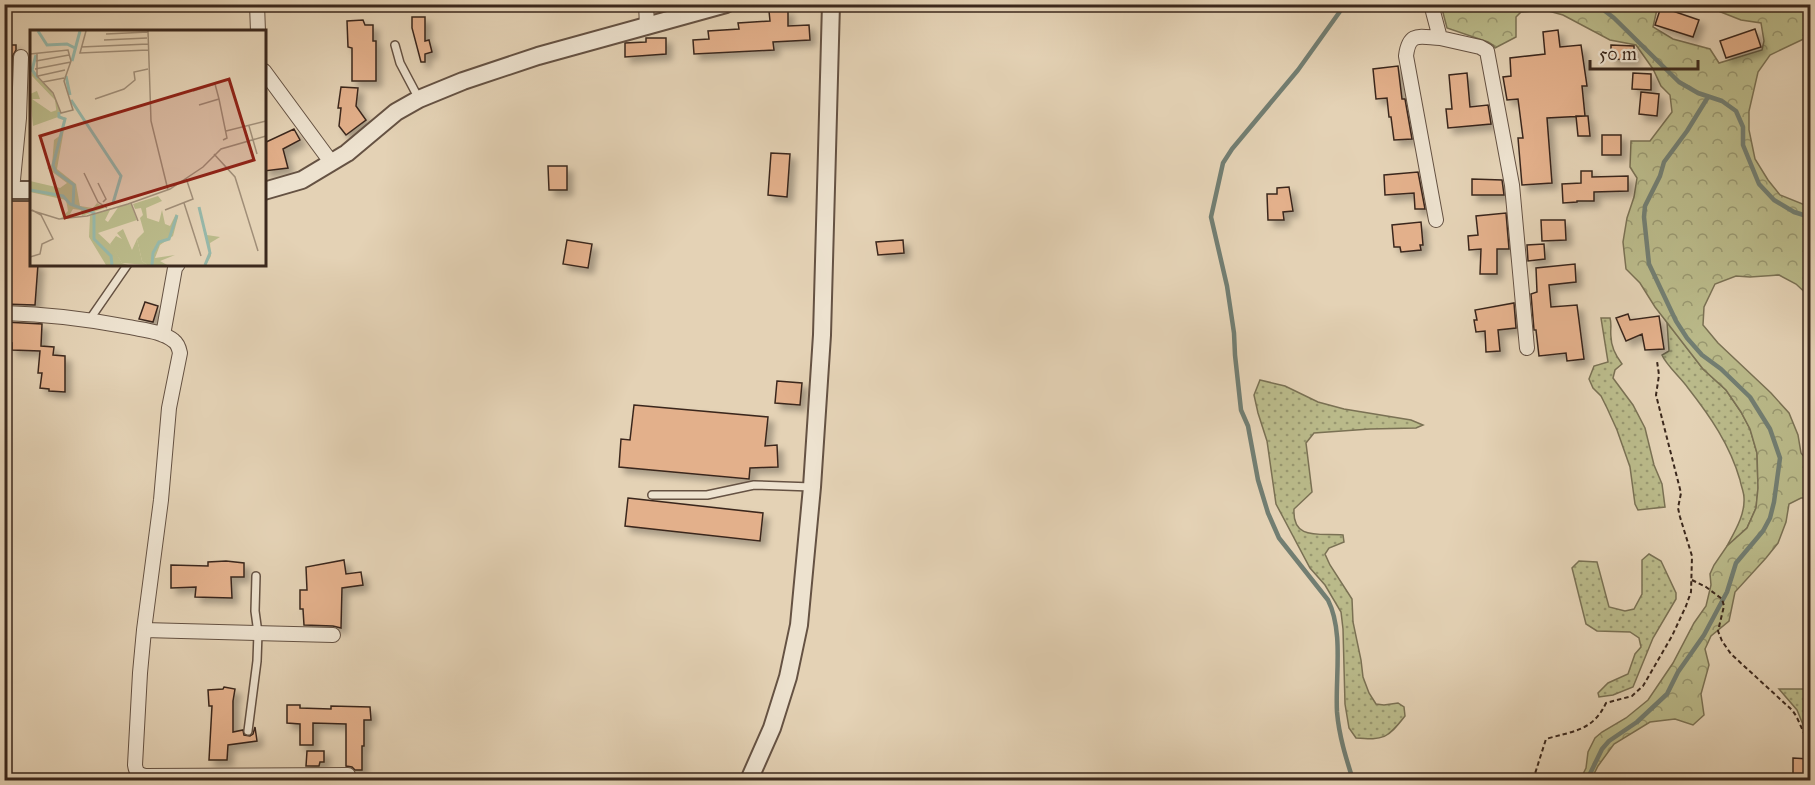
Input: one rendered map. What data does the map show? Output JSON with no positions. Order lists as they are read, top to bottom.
{
  "scale_bar": "50 m"
}
